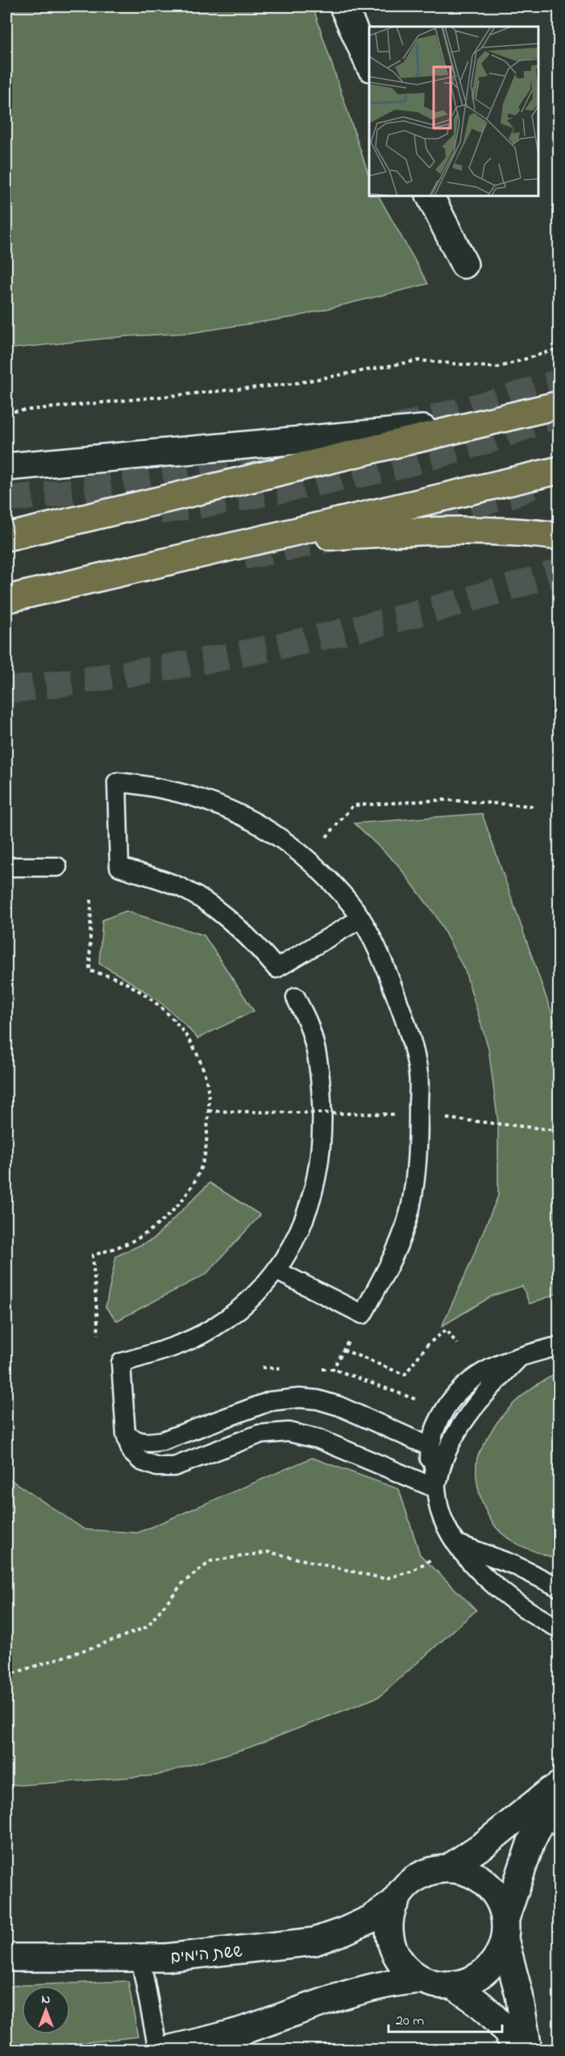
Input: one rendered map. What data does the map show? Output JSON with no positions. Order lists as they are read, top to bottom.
{
  "streets": {
    "street": ["ששת הימים"]
  },
  "scale_bar": "20 m",
  "north": "top"
}
